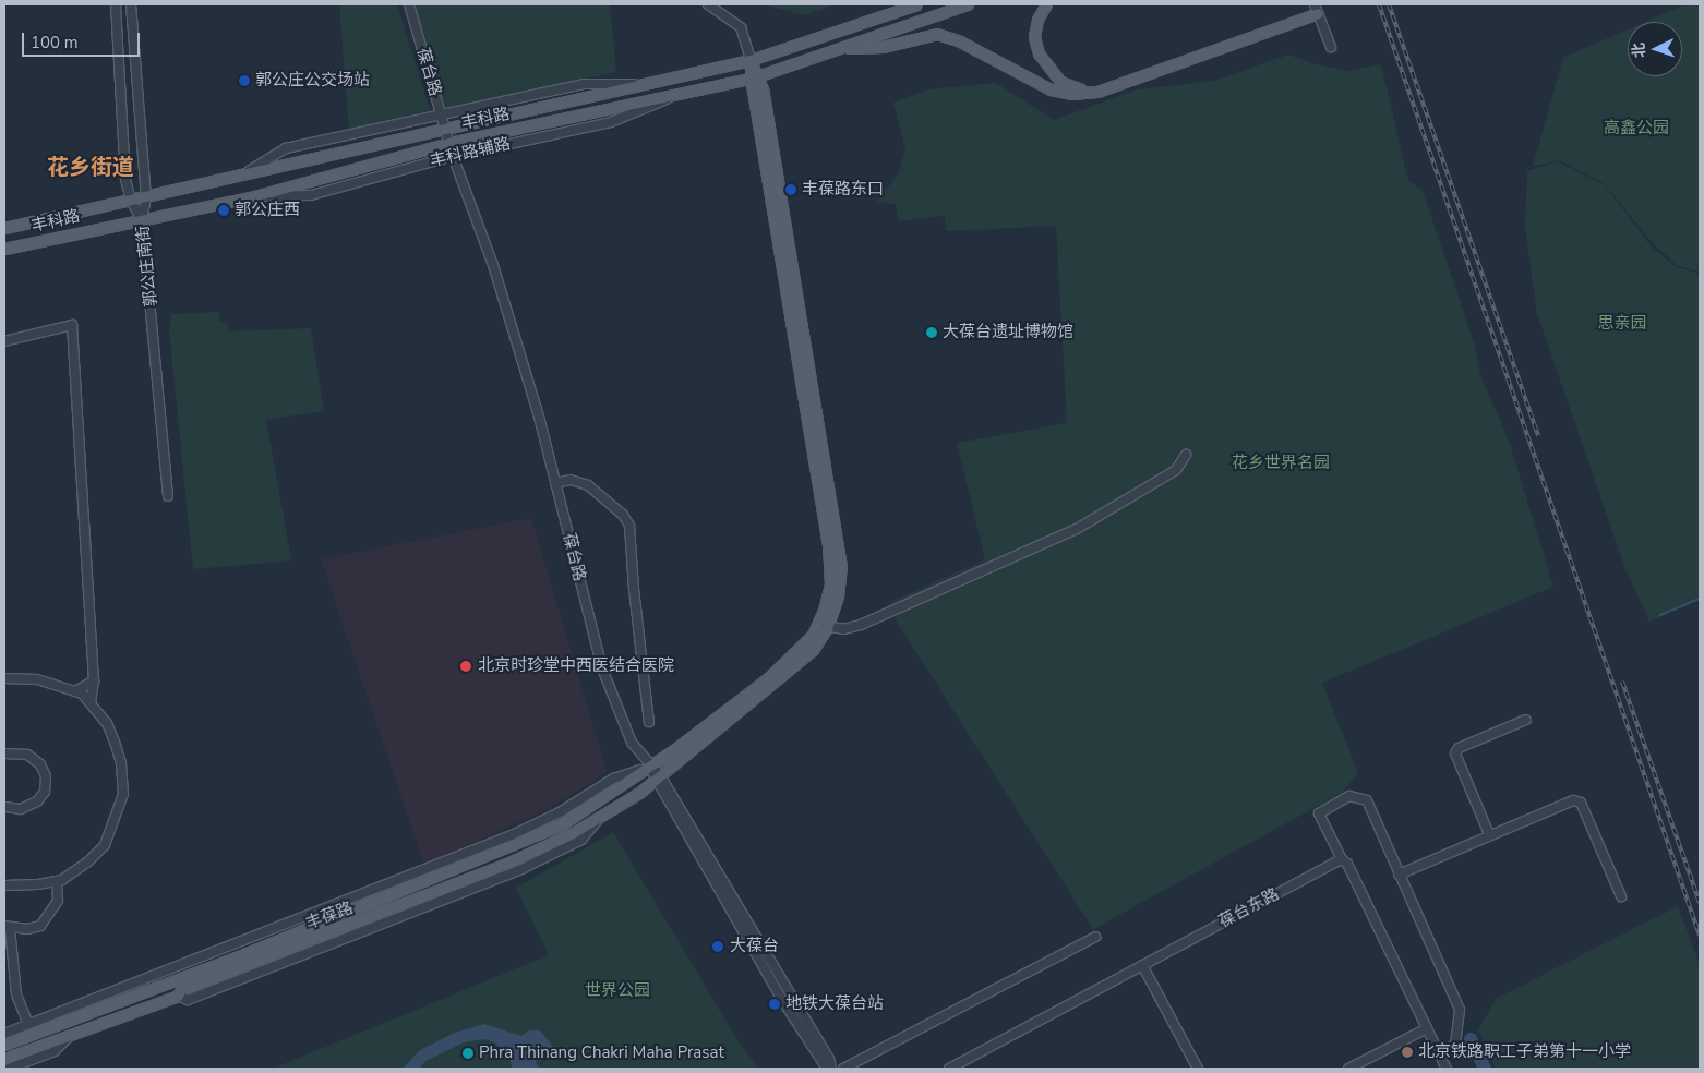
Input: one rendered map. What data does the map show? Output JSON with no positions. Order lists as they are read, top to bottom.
{
  "streets": {
    "main road": ["丰科路", "丰葆路"],
    "street": [
      "葆台路",
      "丰科路辅路",
      "郭公庄南街",
      "葆台东路"
    ]
  },
  "crossings": [
    ["葆台路", "丰科路"],
    ["葆台路", "丰科路辅路"],
    ["葆台路", "丰葆路"],
    ["丰科路", "丰科路辅路"],
    ["丰科路", "郭公庄南街"]
  ],
  "districts": ["花乡街道"],
  "parks": [
    "高鑫公园",
    "思亲园",
    "花乡世界名园",
    "世界公园"
  ],
  "places": [
    "郭公庄公交场站",
    "丰葆路东口",
    "郭公庄西",
    "大葆台遗址博物馆",
    "北京时珍堂中西医结合医院",
    "大葆台",
    "地铁大葆台站",
    "北京铁路职工子弟第十一小学",
    "Phra Thinang Chakri Maha Prasat"
  ],
  "scale_bar": "100 m",
  "north": "left"
}
